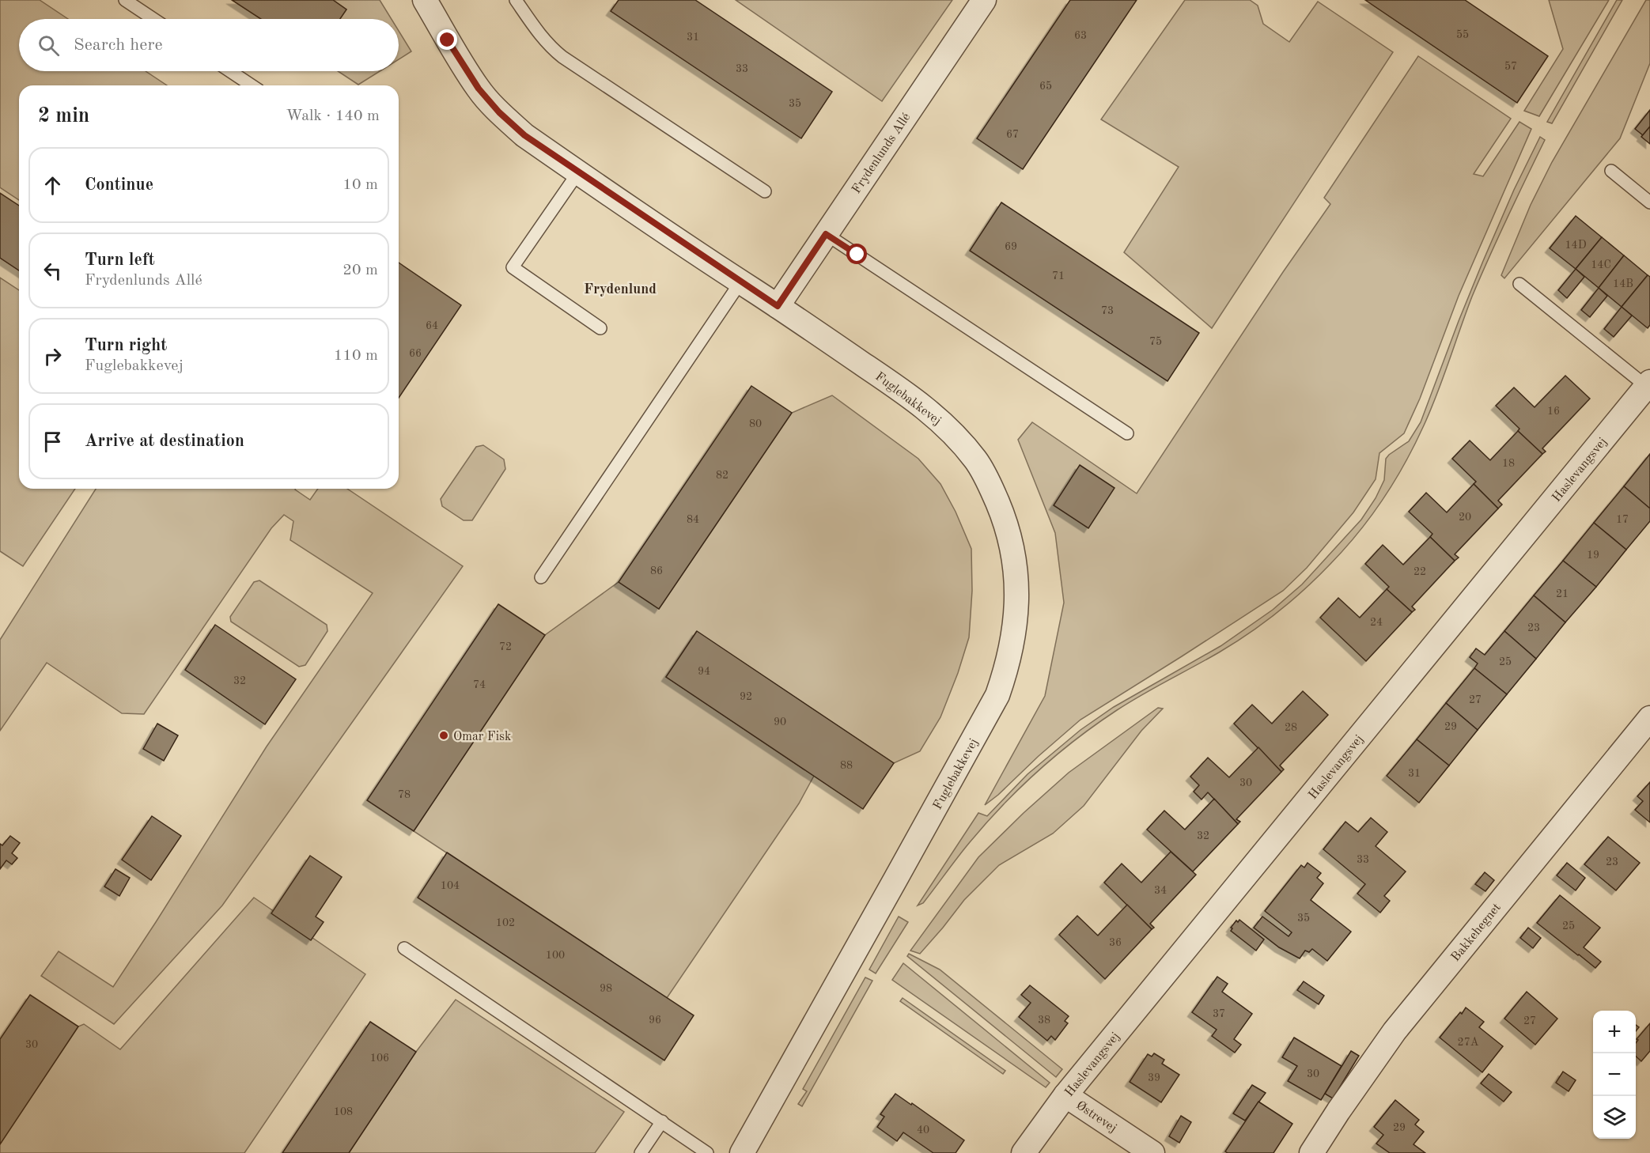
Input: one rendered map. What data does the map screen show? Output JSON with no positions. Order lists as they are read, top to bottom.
{
  "streets": {
    "street": [
      "Frydenlunds Allé",
      "Fuglebakkevej",
      "Haslevangsvej",
      "Bakkehegnet",
      "Østrevej"
    ]
  },
  "crossings": [
    ["Frydenlunds Allé", "Fuglebakkevej"],
    ["Haslevangsvej", "Østrevej"]
  ],
  "districts": ["Frydenlund"],
  "places": ["Omar Fisk"],
  "house_numbers": [
    "55",
    "63",
    "31",
    "57",
    "33",
    "65",
    "35",
    "67",
    "14D",
    "69",
    "14C",
    "71",
    "14B",
    "73",
    "64",
    "75",
    "66",
    "16",
    "80",
    "18",
    "82",
    "20",
    "84",
    "17",
    "19",
    "86",
    "22",
    "21",
    "24",
    "23",
    "72",
    "25",
    "94",
    "32",
    "74",
    "92",
    "27",
    "90",
    "29",
    "28",
    "88",
    "31",
    "30",
    "78",
    "32",
    "33",
    "23",
    "104",
    "34",
    "35",
    "102",
    "25",
    "36",
    "100",
    "98",
    "37",
    "96",
    "38",
    "27",
    "27A",
    "30",
    "106",
    "30",
    "39",
    "108",
    "29",
    "40"
  ],
  "page": {
    "search": "Search here",
    "heading": ["2 min", "Walk · 140 m"],
    "list": [
      ["Continue", "10 m"],
      ["Turn left", "Frydenlunds Allé", "20 m"],
      ["Turn right", "Fuglebakkevej", "110 m"],
      "Arrive at destination"
    ],
    "map_buttons": ["+", "−"]
  }
}
